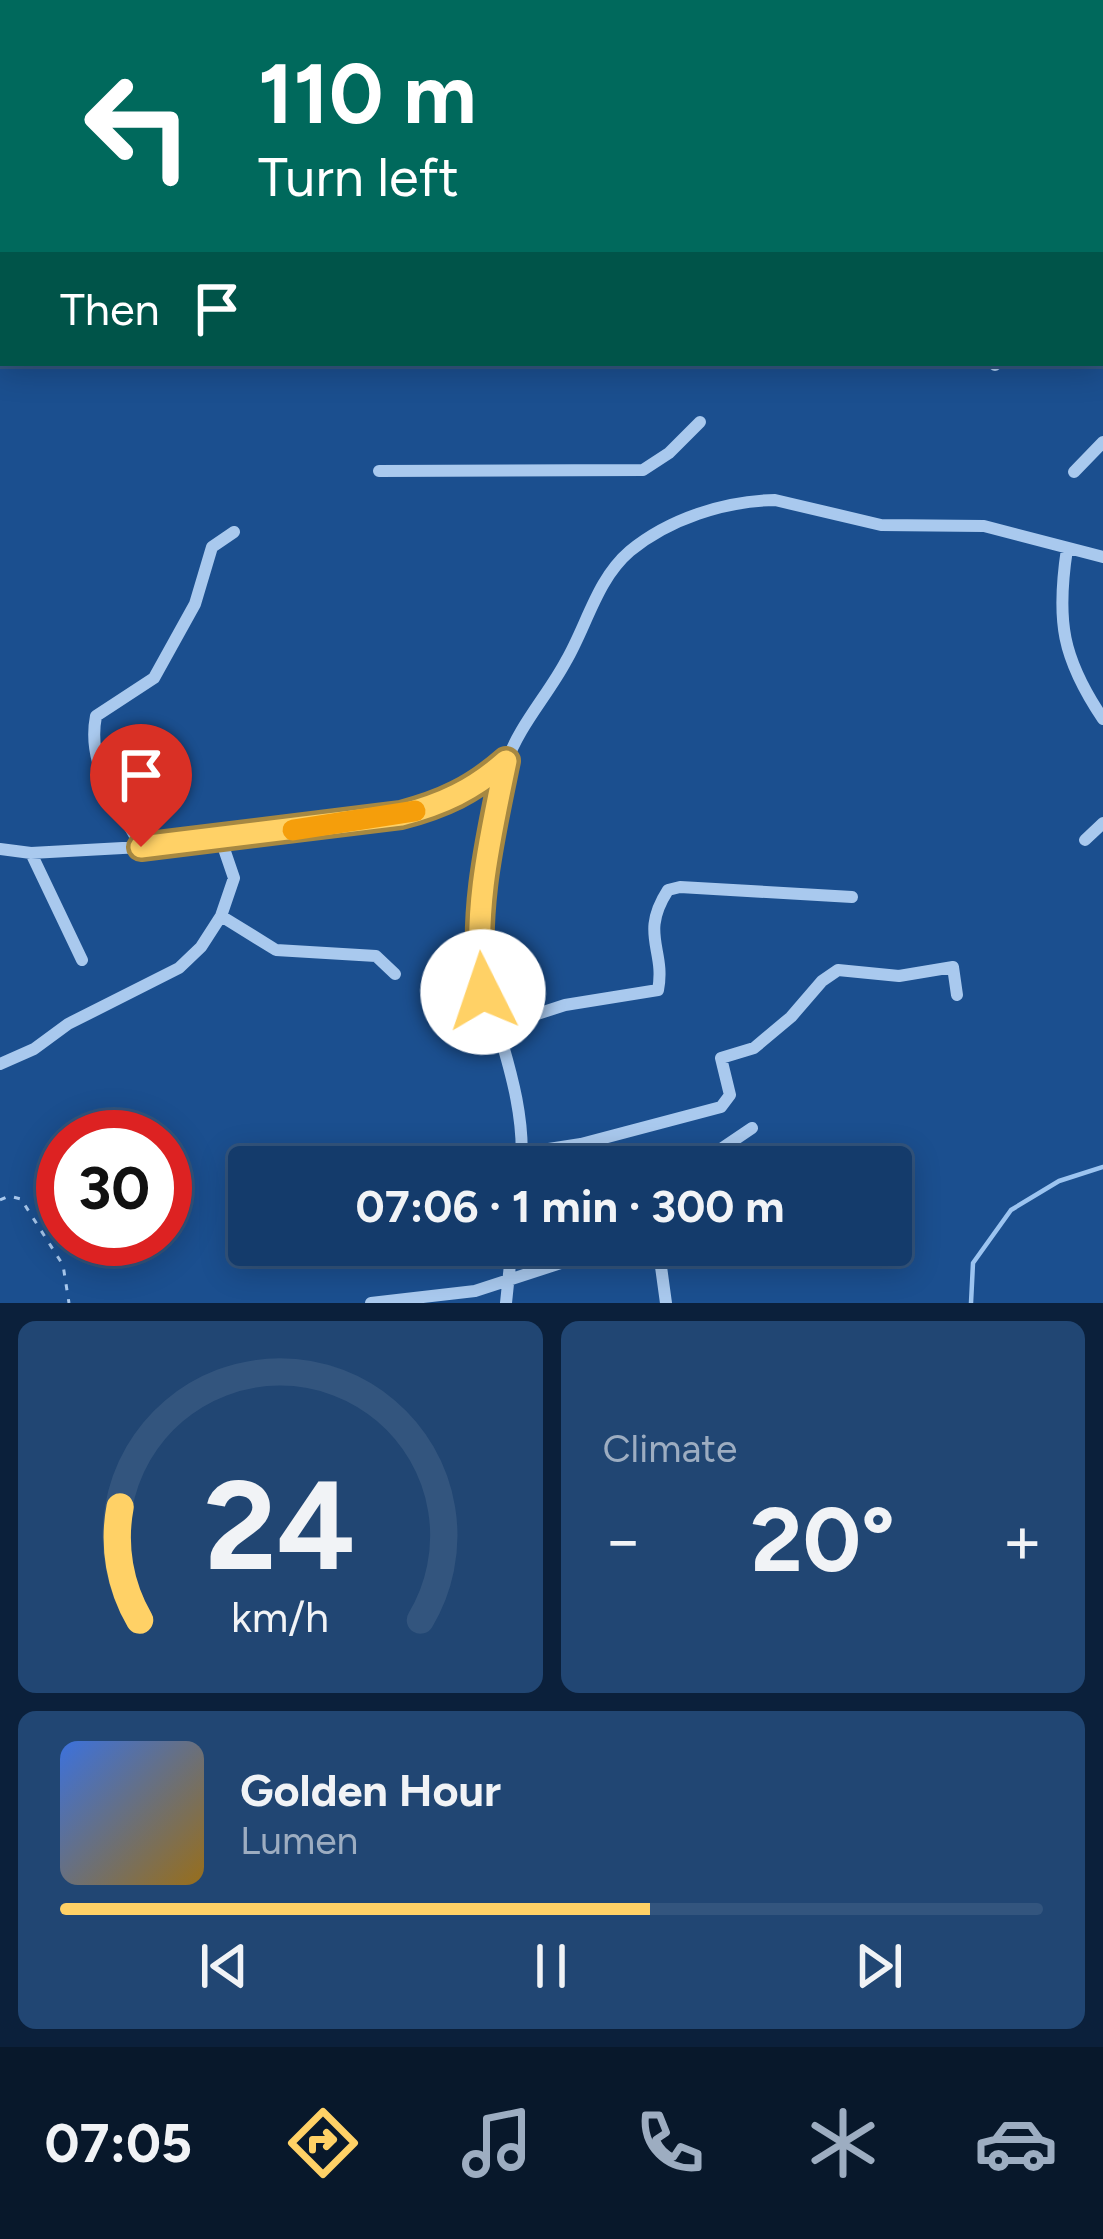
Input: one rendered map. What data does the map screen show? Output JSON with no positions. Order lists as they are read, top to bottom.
{
  "page": {
    "turn": ["110 m", "Turn left"],
    "then": "Then",
    "limit": "30",
    "trip": "07:06 · 1 min · 300 m",
    "tile": "Climate",
    "heat": ["−", "20°", "+"],
    "song": ["Golden Hour", "Lumen"],
    "tabs": "07:05",
    "gauge": ["24", "km/h"]
  }
}
